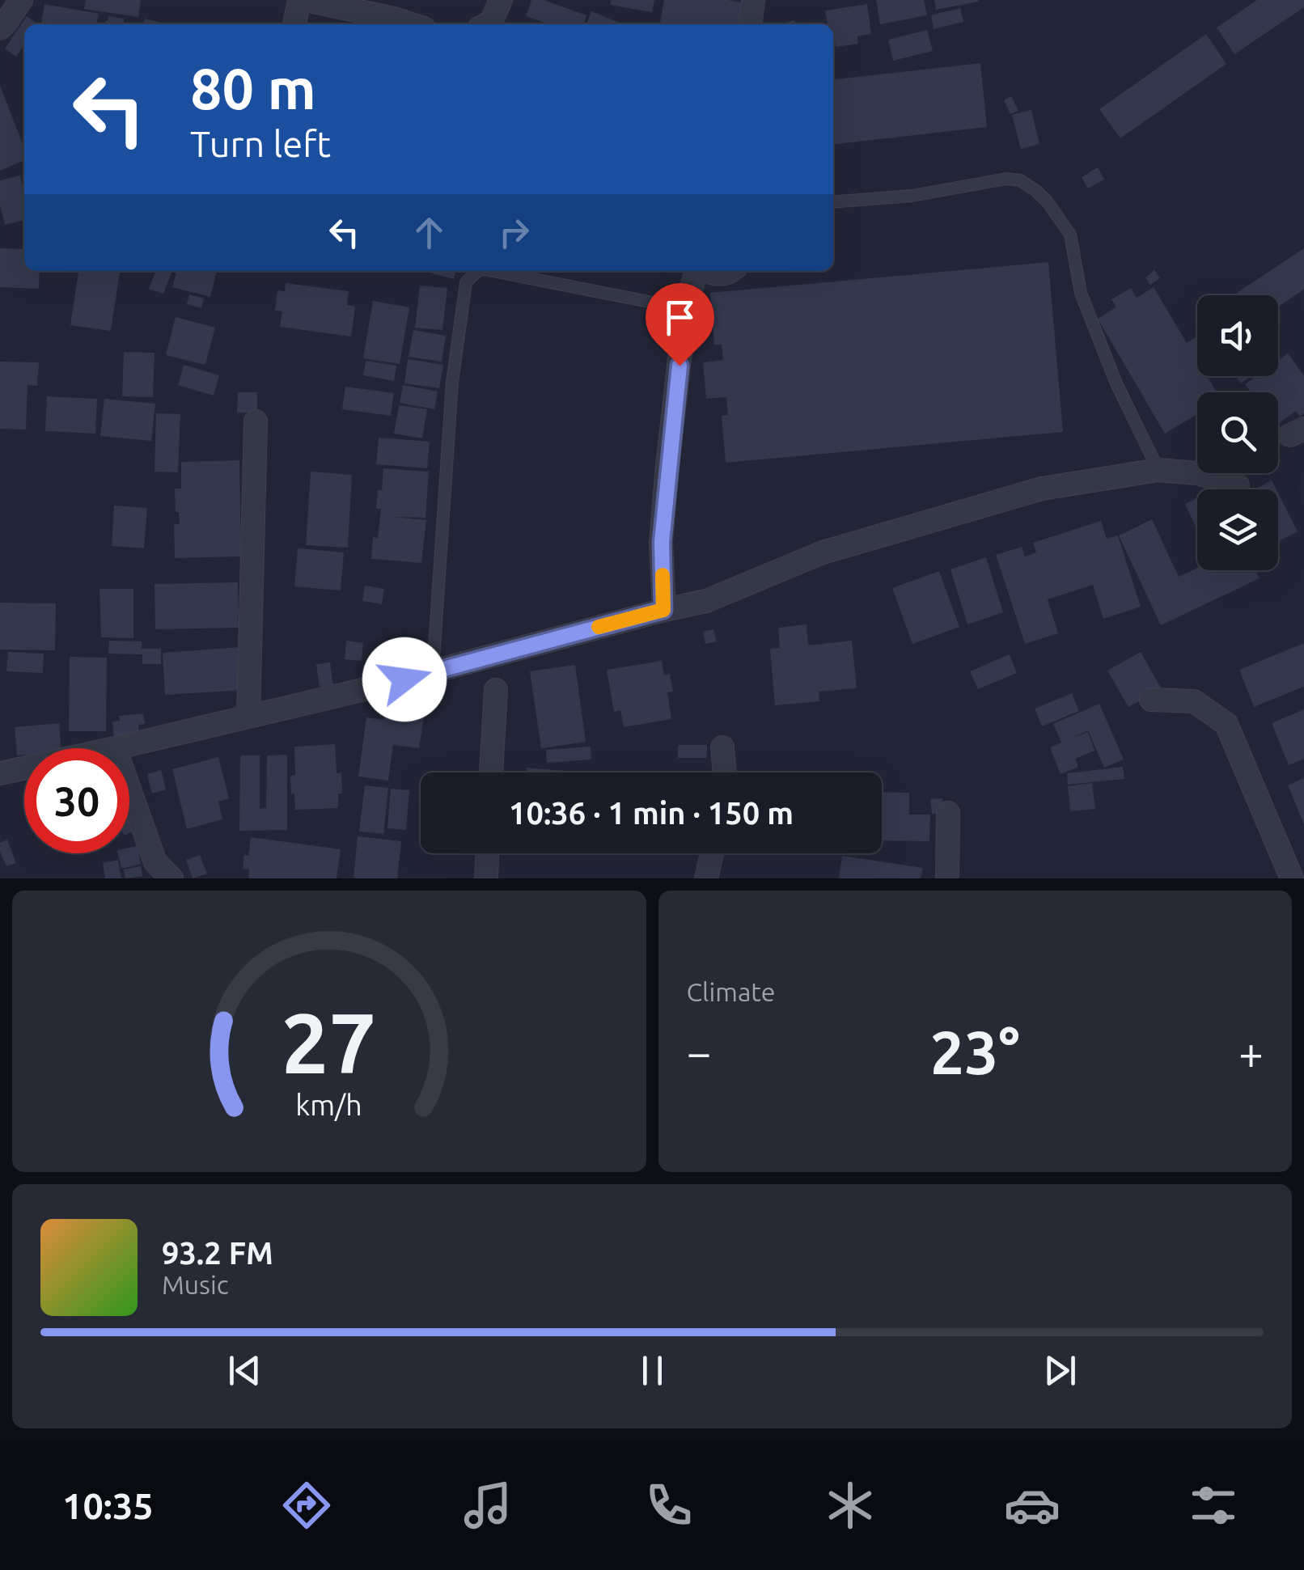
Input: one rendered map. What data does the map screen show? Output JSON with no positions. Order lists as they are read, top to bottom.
{
  "page": {
    "turn": ["80 m", "Turn left"],
    "limit": "30",
    "trip": "10:36 · 1 min · 150 m",
    "tile": "Climate",
    "heat": ["−", "23°", "+"],
    "song": ["93.2 FM", "Music"],
    "tabs": "10:35",
    "gauge": ["27", "km/h"]
  }
}
